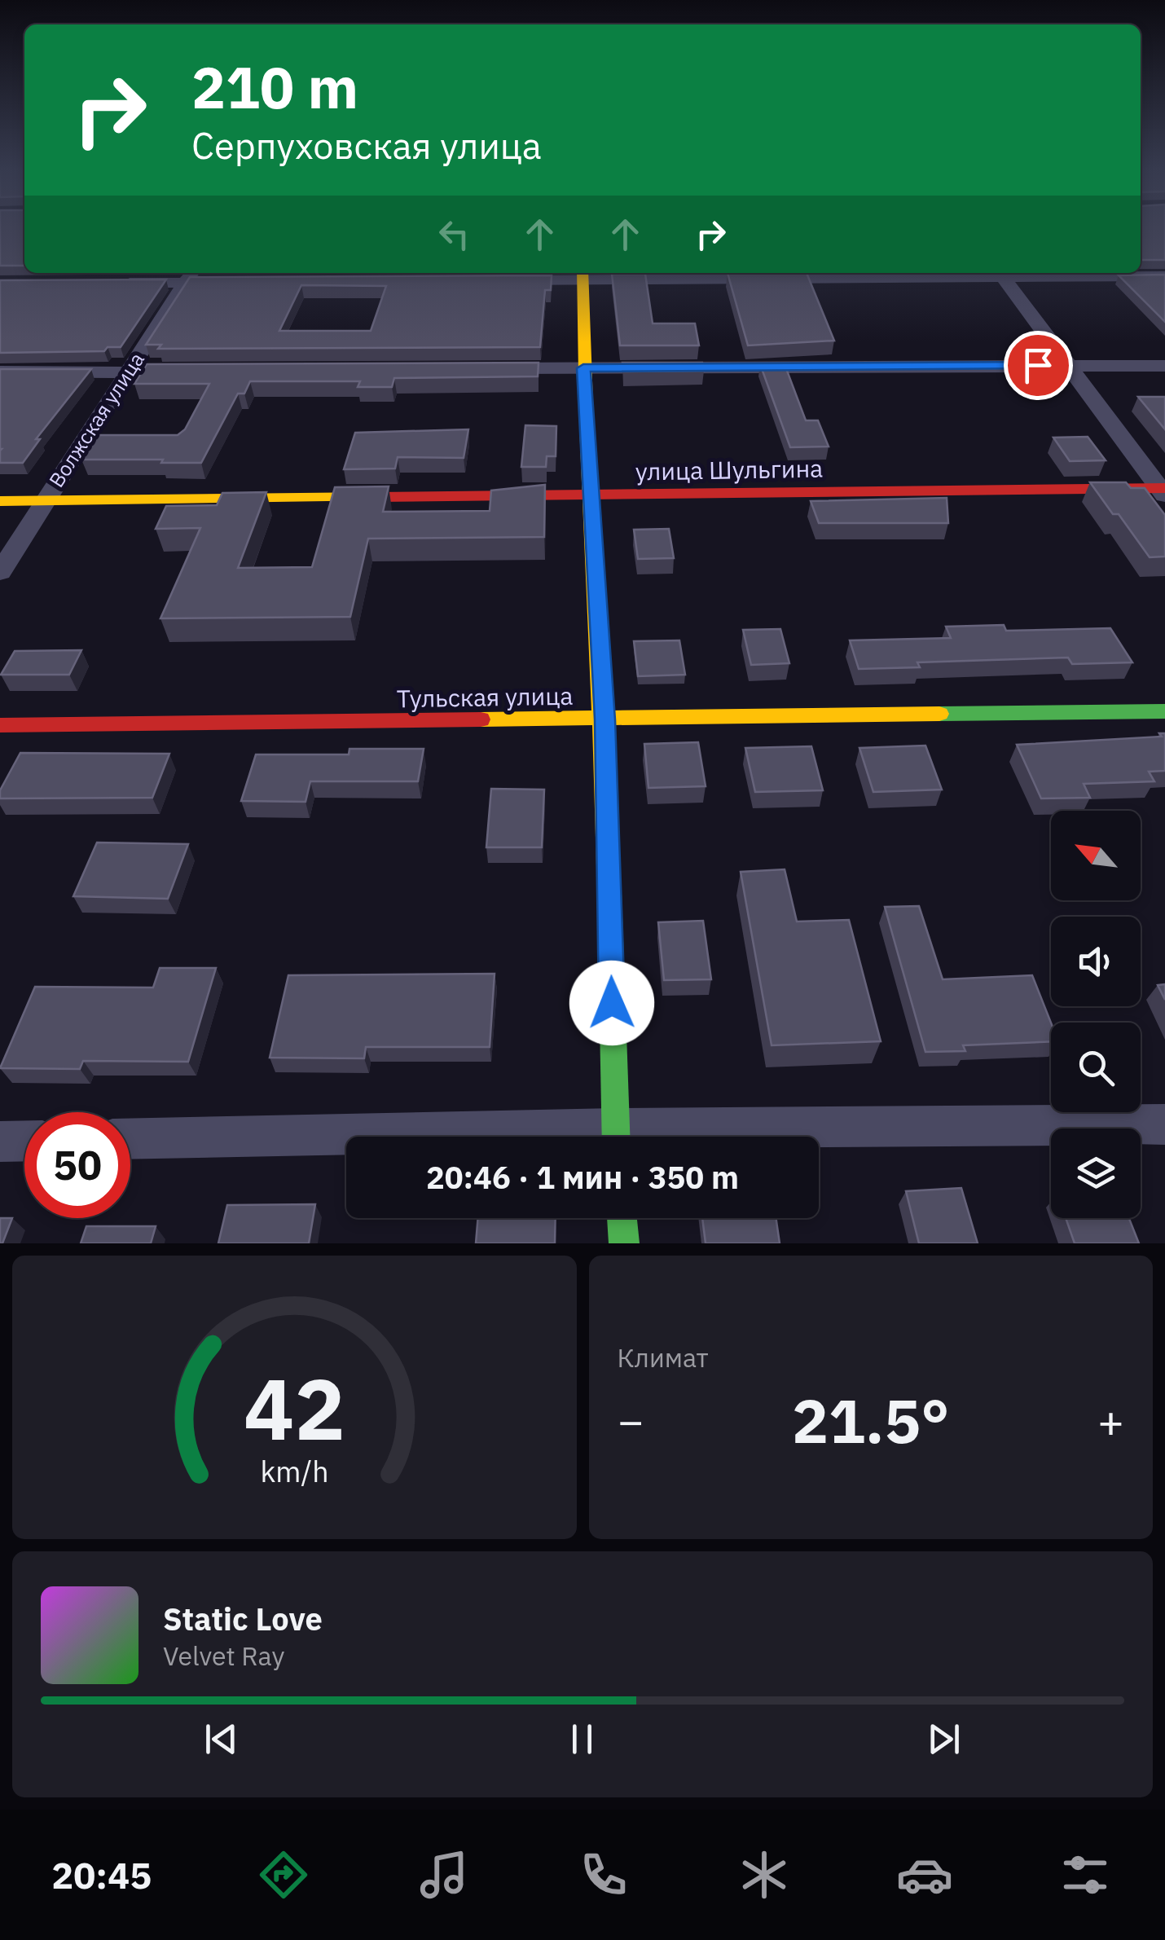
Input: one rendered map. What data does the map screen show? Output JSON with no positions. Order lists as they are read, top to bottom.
{
  "streets": {
    "main road": ["улица Шульгина", "Тульская улица"],
    "street": ["Волжская улица"]
  },
  "crossings": [
    ["Волжская улица", "улица Шульгина"]
  ],
  "north": "top left",
  "page": {
    "turn": ["210 m", "Серпуховская улица"],
    "limit": "50",
    "trip": "20:46 · 1 мин · 350 m",
    "tile": "Климат",
    "heat": ["−", "21.5°", "+"],
    "song": ["Static Love", "Velvet Ray"],
    "tabs": "20:45",
    "gauge": ["42", "km/h"]
  }
}
